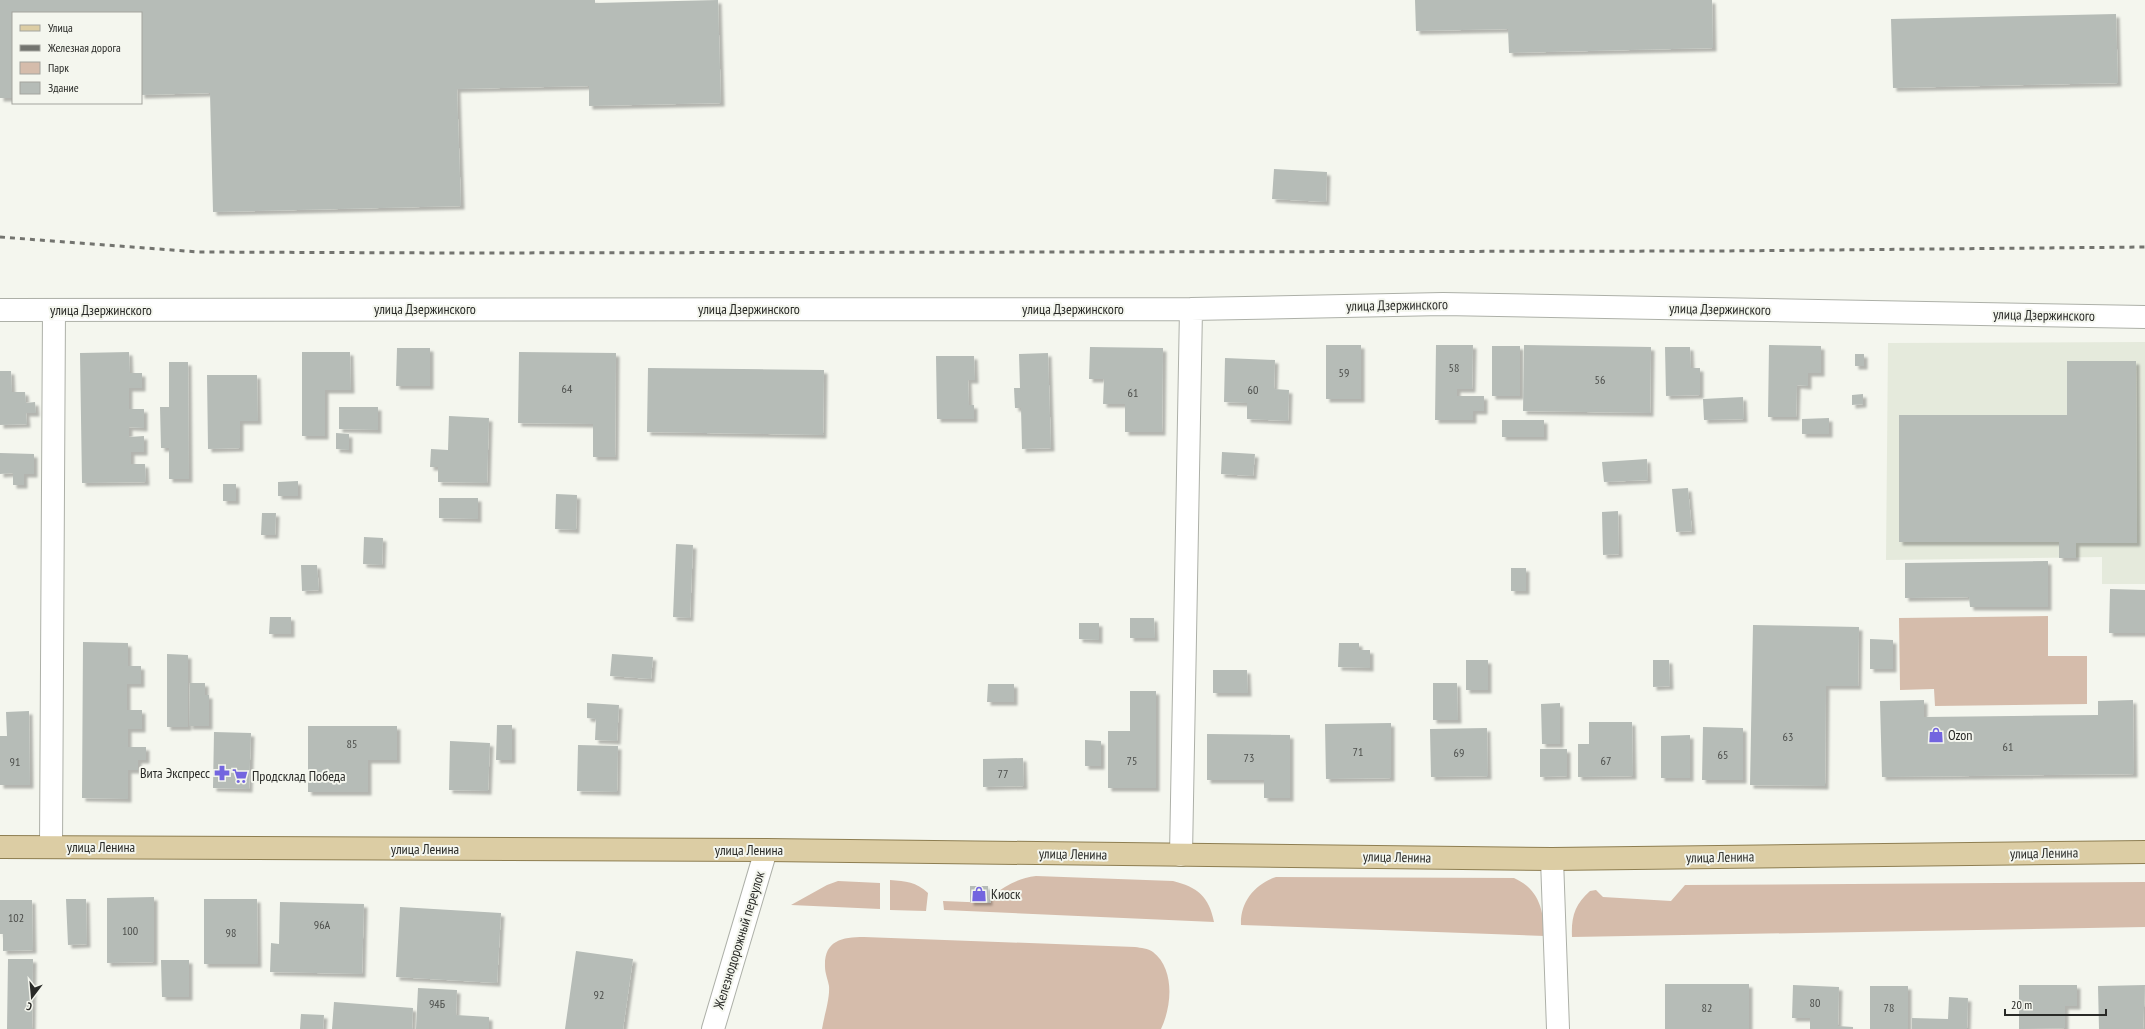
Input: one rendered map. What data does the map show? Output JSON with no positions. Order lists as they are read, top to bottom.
{
  "streets": {
    "main road": ["улица Ленина"],
    "street": ["улица Дзержинского", "Железнодорожный переулок"]
  },
  "crossings": [
    ["улица Ленина", "Железнодорожный переулок"]
  ],
  "places": {
    "shop": ["Ozon", "Киоск"],
    "pharmacy": ["Вита Экспресс"],
    "supermarket": ["Продсклад Победа"]
  },
  "house_numbers": [
    "58",
    "59",
    "56",
    "64",
    "60",
    "61",
    "63",
    "85",
    "61",
    "71",
    "69",
    "65",
    "73",
    "75",
    "67",
    "91",
    "77",
    "102",
    "96А",
    "100",
    "98",
    "92",
    "80",
    "94Б",
    "82",
    "78"
  ],
  "legend": [
    "Улица",
    "Железная дорога",
    "Парк",
    "Здание"
  ],
  "scale_bar": "20 m",
  "north": "bottom"
}
